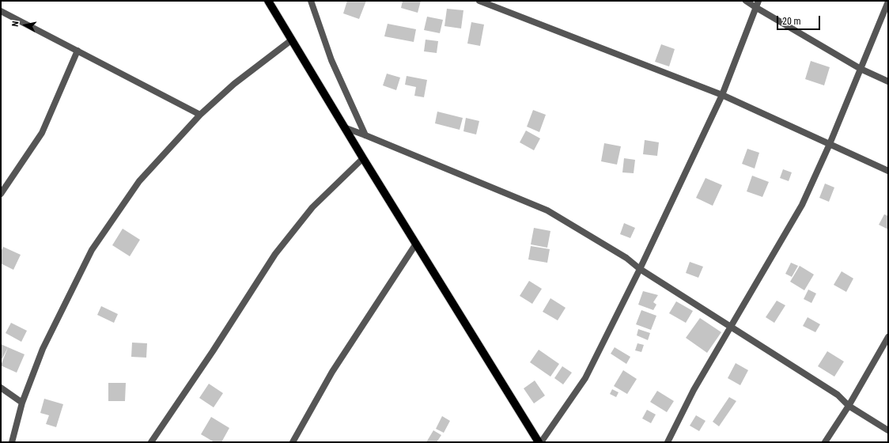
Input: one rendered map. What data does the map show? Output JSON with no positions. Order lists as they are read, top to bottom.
{
  "scale_bar": "20 m",
  "north": "left"
}
